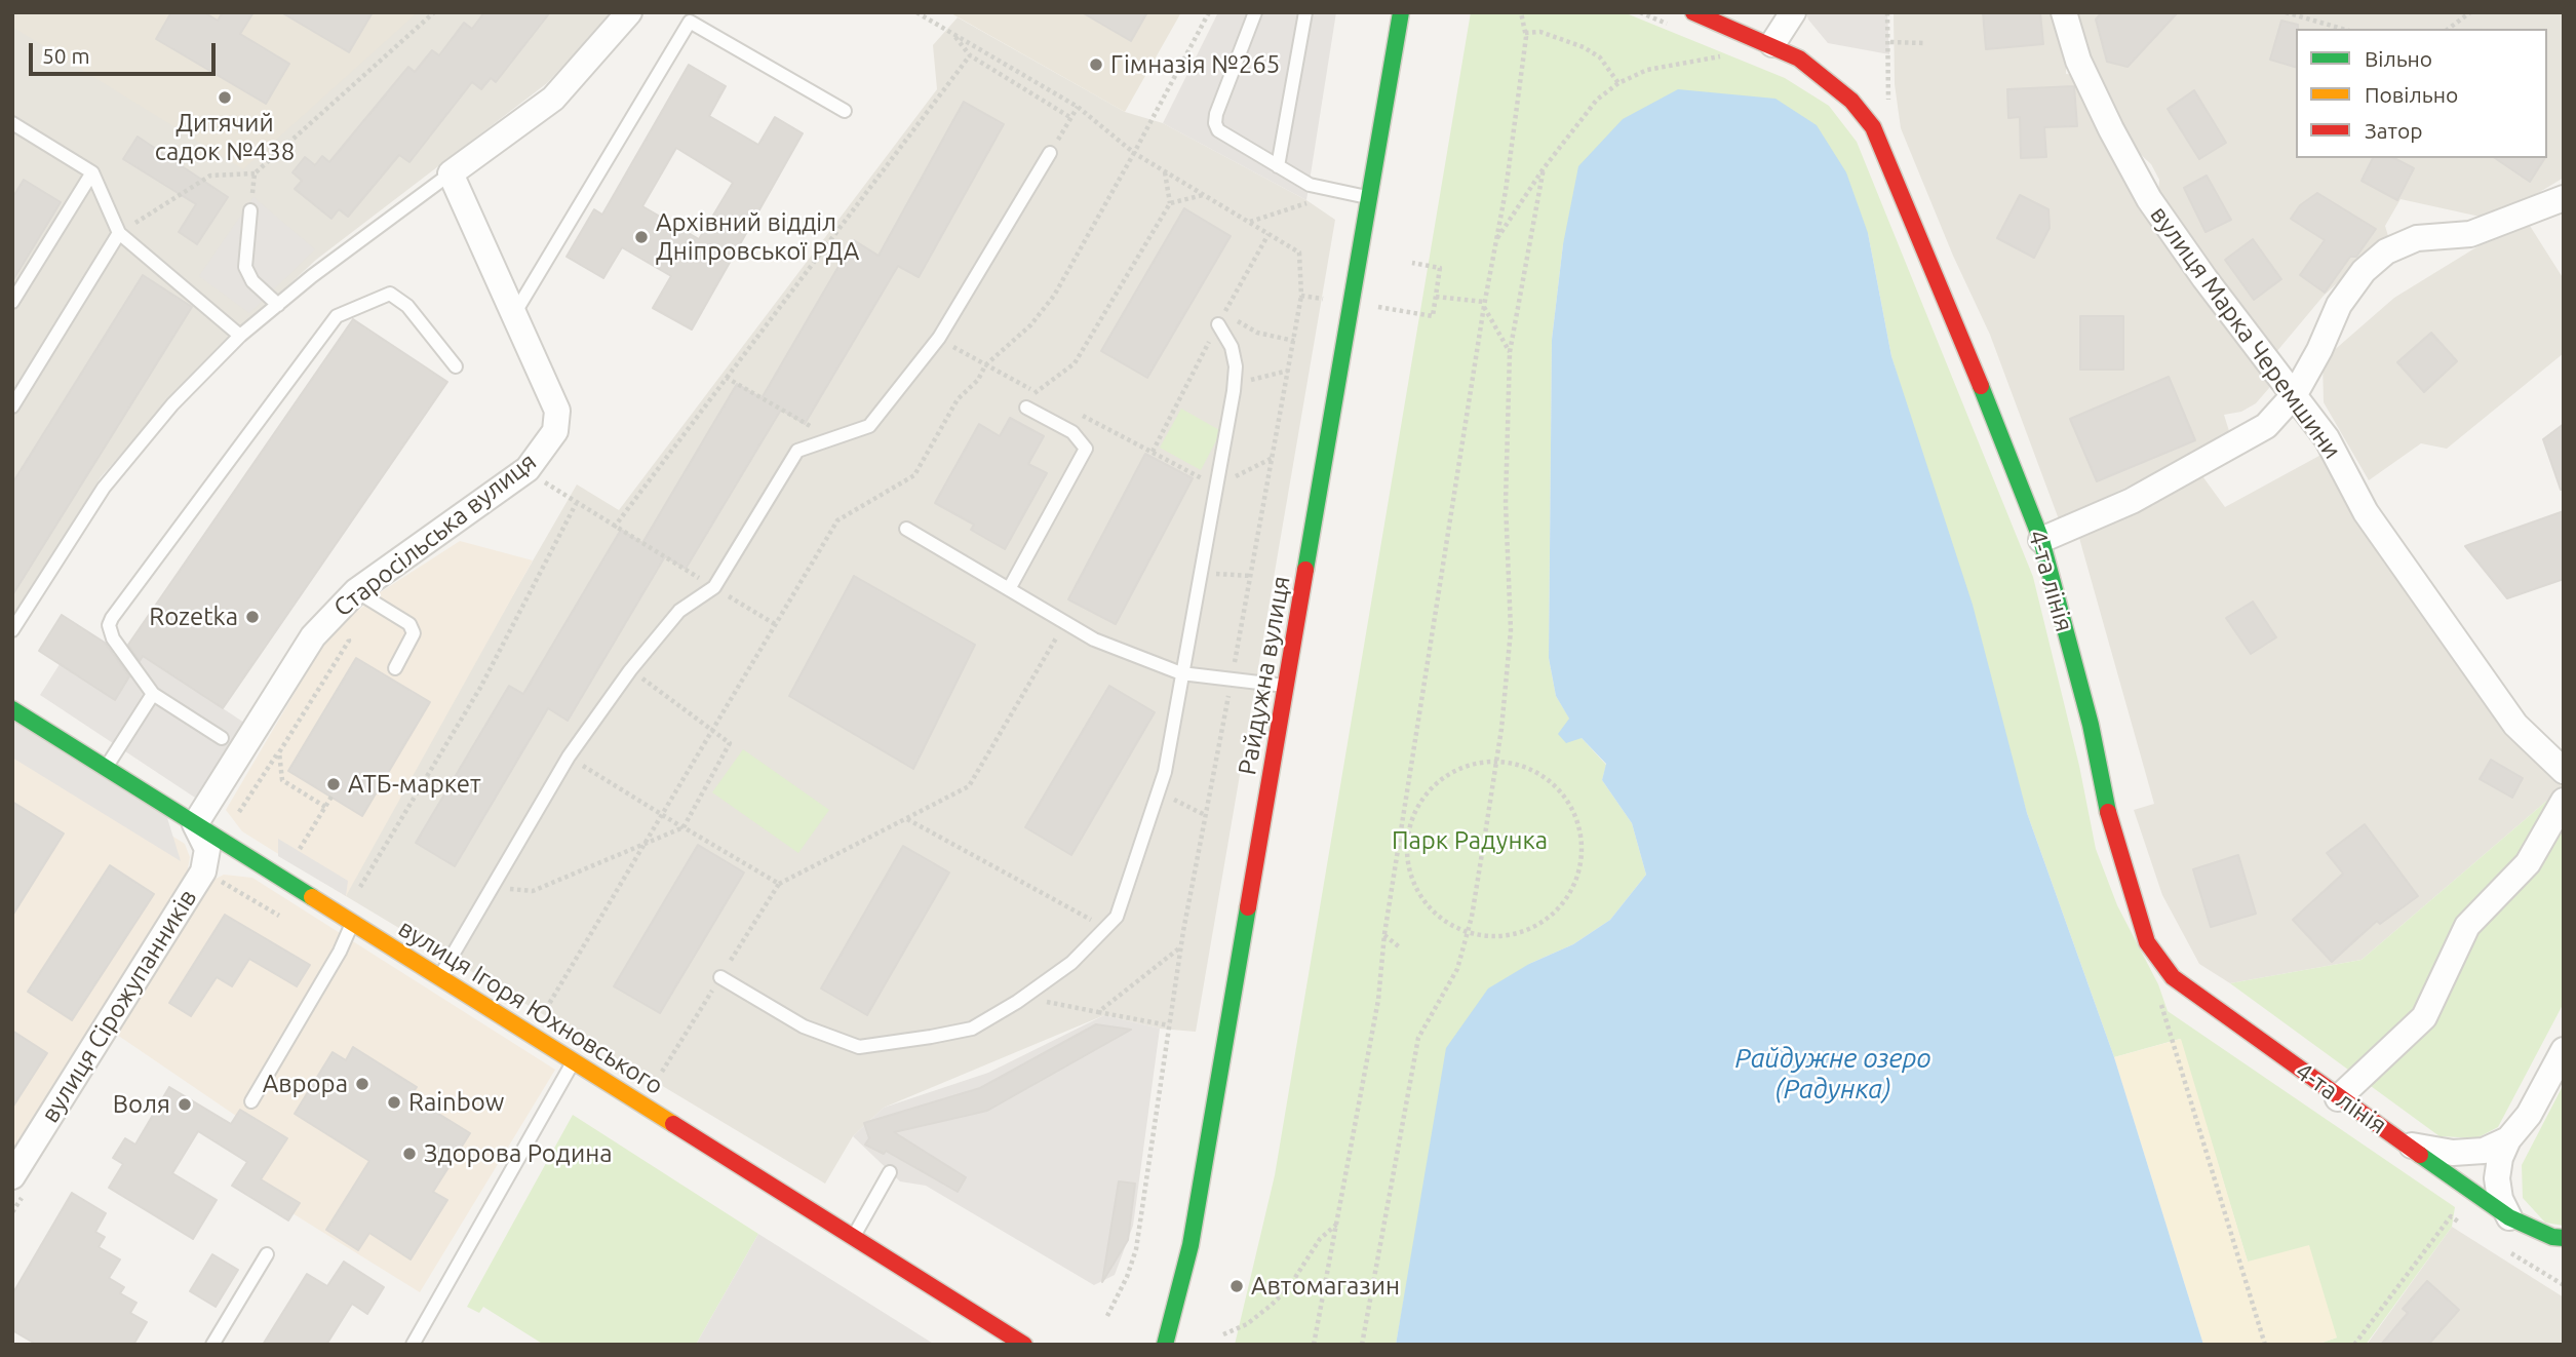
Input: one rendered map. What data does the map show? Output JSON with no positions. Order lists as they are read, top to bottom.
{
  "streets": {
    "street": [
      "вулиця Марка Черемшини",
      "Старосільська вулиця",
      "4-та лінія",
      "Райдужна вулиця",
      "вулиця Сірожупанників",
      "вулиця Ігоря Юхновського"
    ]
  },
  "crossings": [
    ["Старосільська вулиця", "вулиця Сірожупанників"],
    ["Старосільська вулиця", "вулиця Ігоря Юхновського"],
    ["вулиця Сірожупанників", "вулиця Ігоря Юхновського"]
  ],
  "water": ["Райдужне озеро (Радунка)"],
  "parks": ["Парк Радунка"],
  "places": [
    "Гімназія №265",
    "Дитячий садок №438",
    "Архівний відділ Дніпровської РДА",
    "Rozetka",
    "АТБ-маркет",
    "Аврора",
    "Rainbow",
    "Воля",
    "Здорова Родина",
    "Автомагазин"
  ],
  "legend": ["Вільно", "Повільно", "Затор"],
  "scale_bar": "50 m"
}
